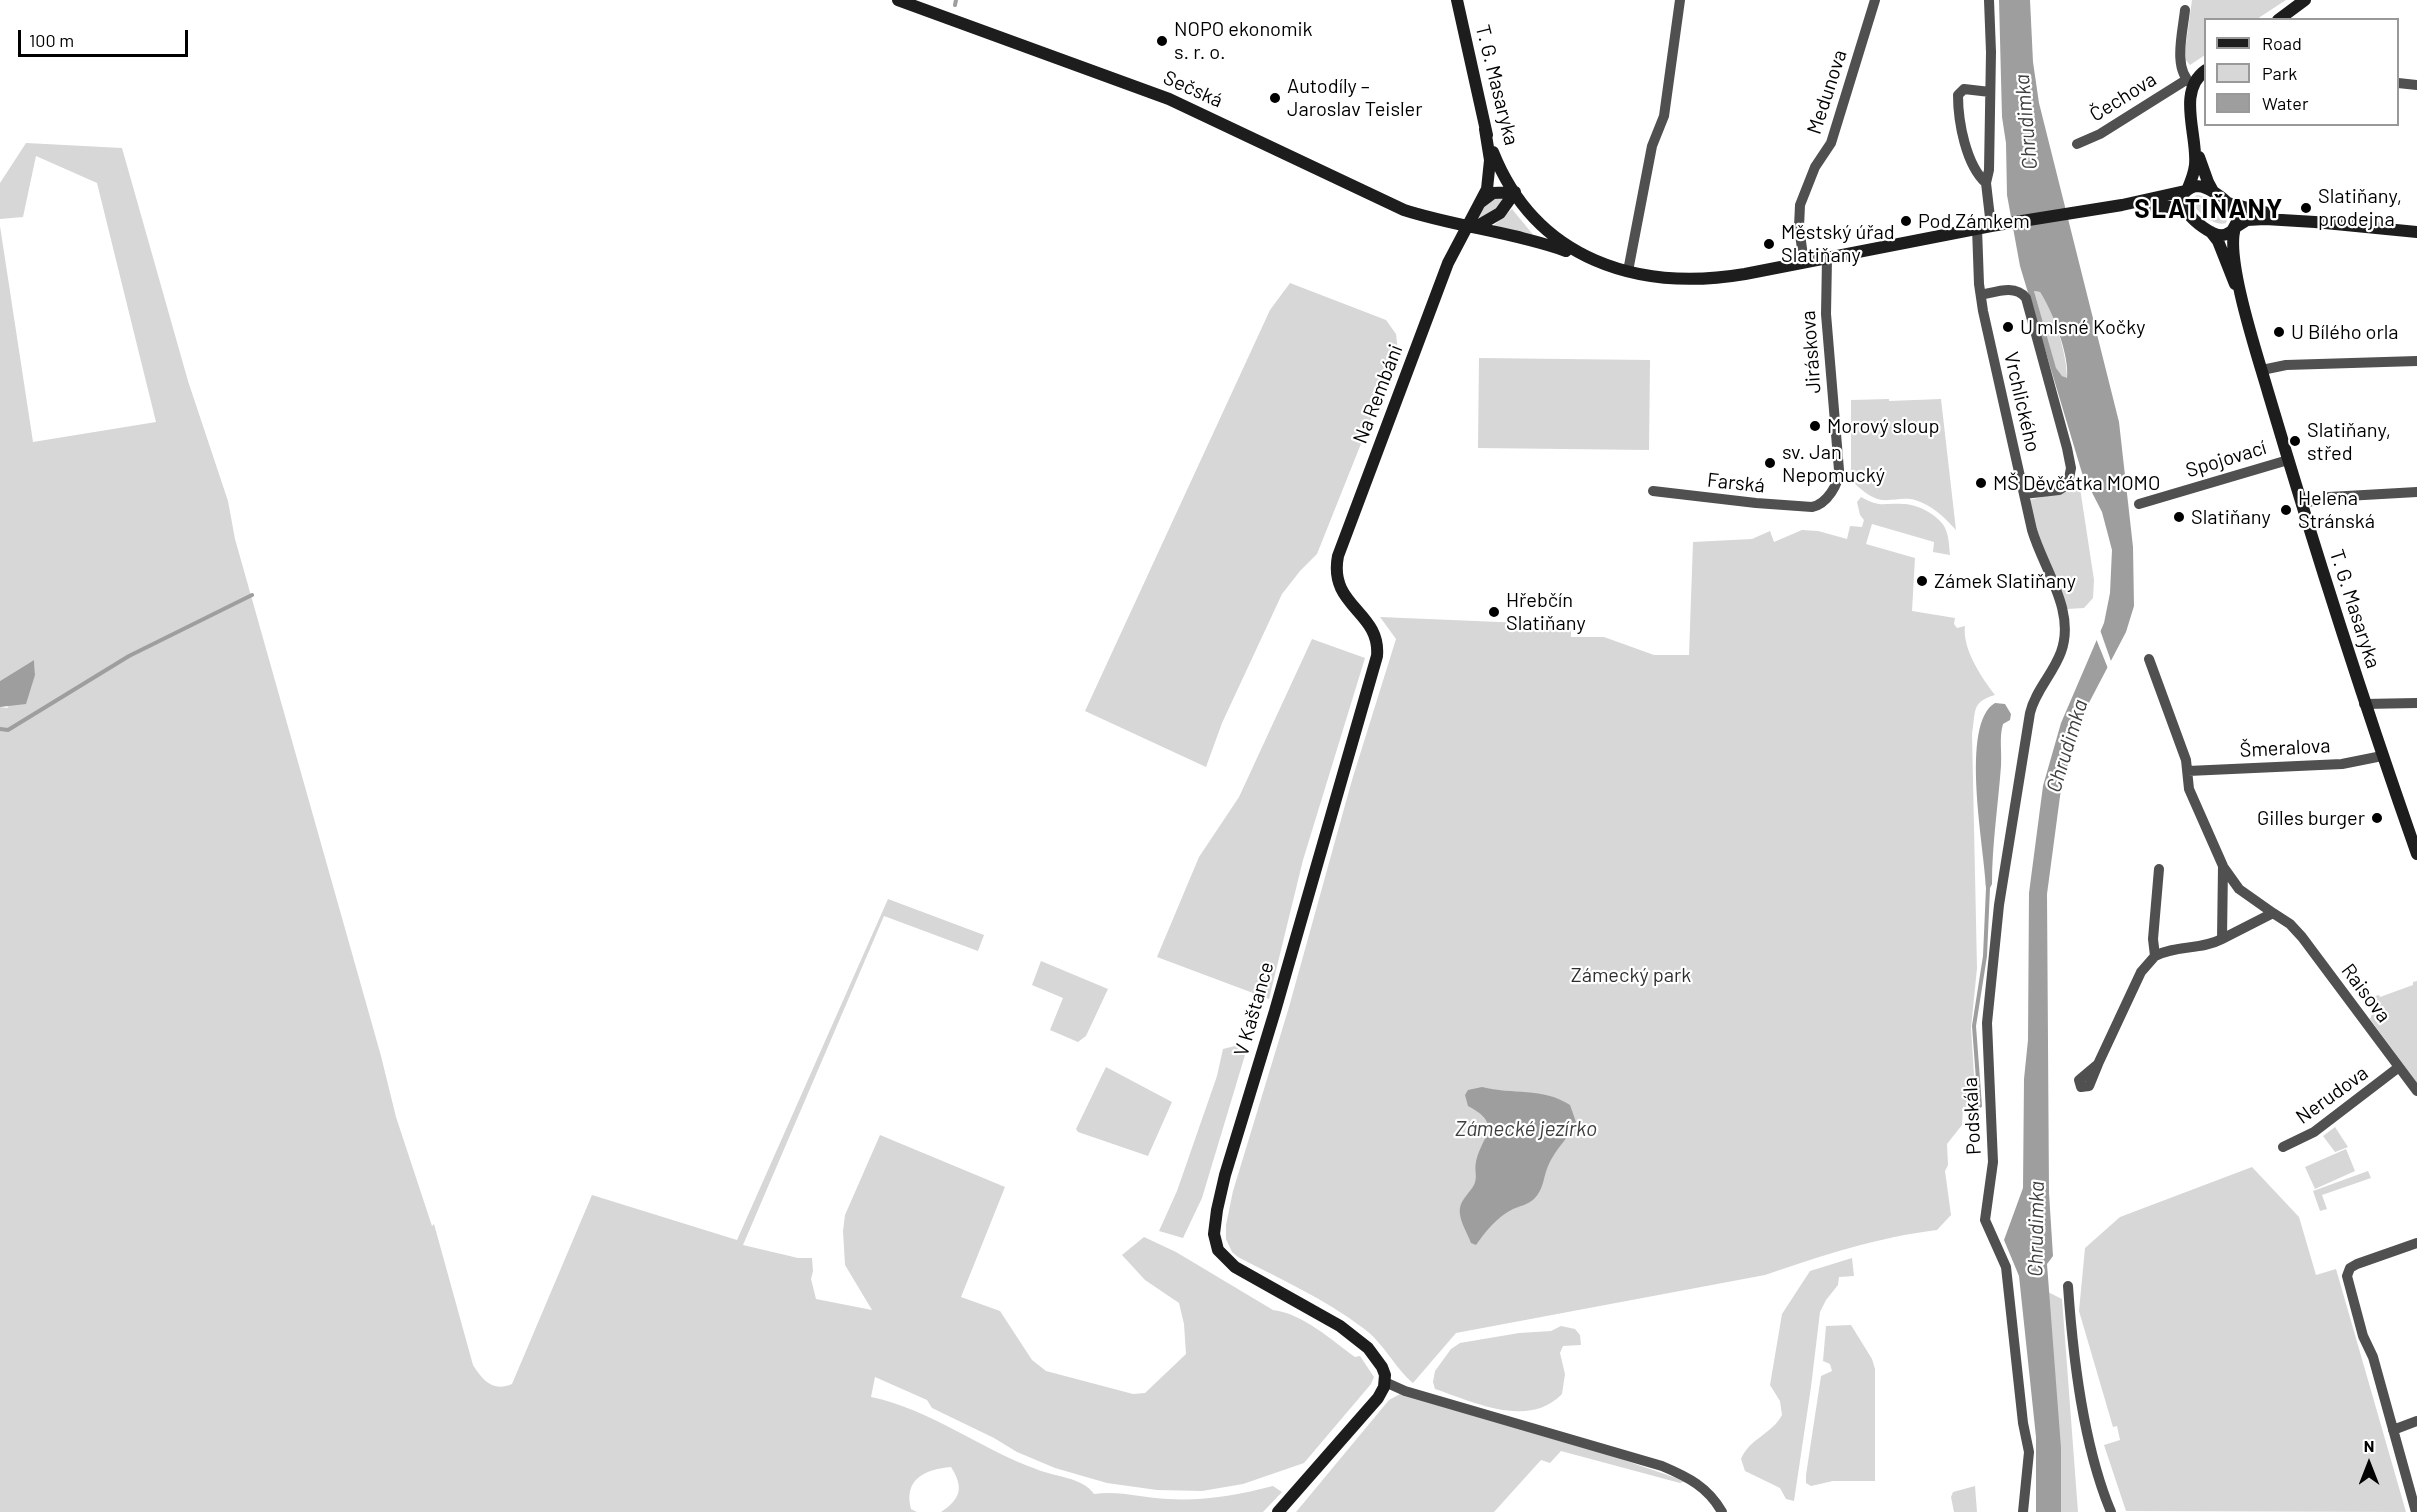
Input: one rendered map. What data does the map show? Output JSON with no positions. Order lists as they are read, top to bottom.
{
  "streets": {
    "street": [
      "T. G. Masaryka",
      "Sečská",
      "Medunova",
      "Čechova",
      "Jiráskova",
      "Na Rembáni",
      "Vrchlického",
      "Spojovací",
      "Farská",
      "Šmeralova",
      "Raisova",
      "V Kaštance",
      "Nerudova",
      "Podskála"
    ]
  },
  "crossings": [
    ["T. G. Masaryka", "Sečská"],
    ["T. G. Masaryka", "Medunova"],
    ["T. G. Masaryka", "Jiráskova"],
    ["T. G. Masaryka", "Vrchlického"],
    ["T. G. Masaryka", "Spojovací"],
    ["T. G. Masaryka", "Šmeralova"],
    ["Sečská", "Na Rembáni"],
    ["Jiráskova", "Farská"],
    ["Na Rembáni", "V Kaštance"],
    ["Vrchlického", "Podskála"],
    ["Raisova", "Nerudova"]
  ],
  "districts": ["SLATIŇANY"],
  "water": ["Chrudimka", "Zámecké jezírko"],
  "parks": ["Zámecký park"],
  "places": [
    "NOPO ekonomik s. r. o.",
    "Autodíly – Jaroslav Teisler",
    "Slatiňany, prodejna",
    "Pod Zámkem",
    "Městský úřad Slatiňany",
    "U mlsné Kočky",
    "U Bílého orla",
    "Morový sloup",
    "Slatiňany, střed",
    "sv. Jan Nepomucký",
    "MŠ Děvčátka MOMO",
    "Helena Stránská",
    "Slatiňany",
    "Zámek Slatiňany",
    "Hřebčín Slatiňany",
    "Gilles burger"
  ],
  "legend": ["Road", "Park", "Water"],
  "scale_bar": "100 m",
  "north": "top"
}
